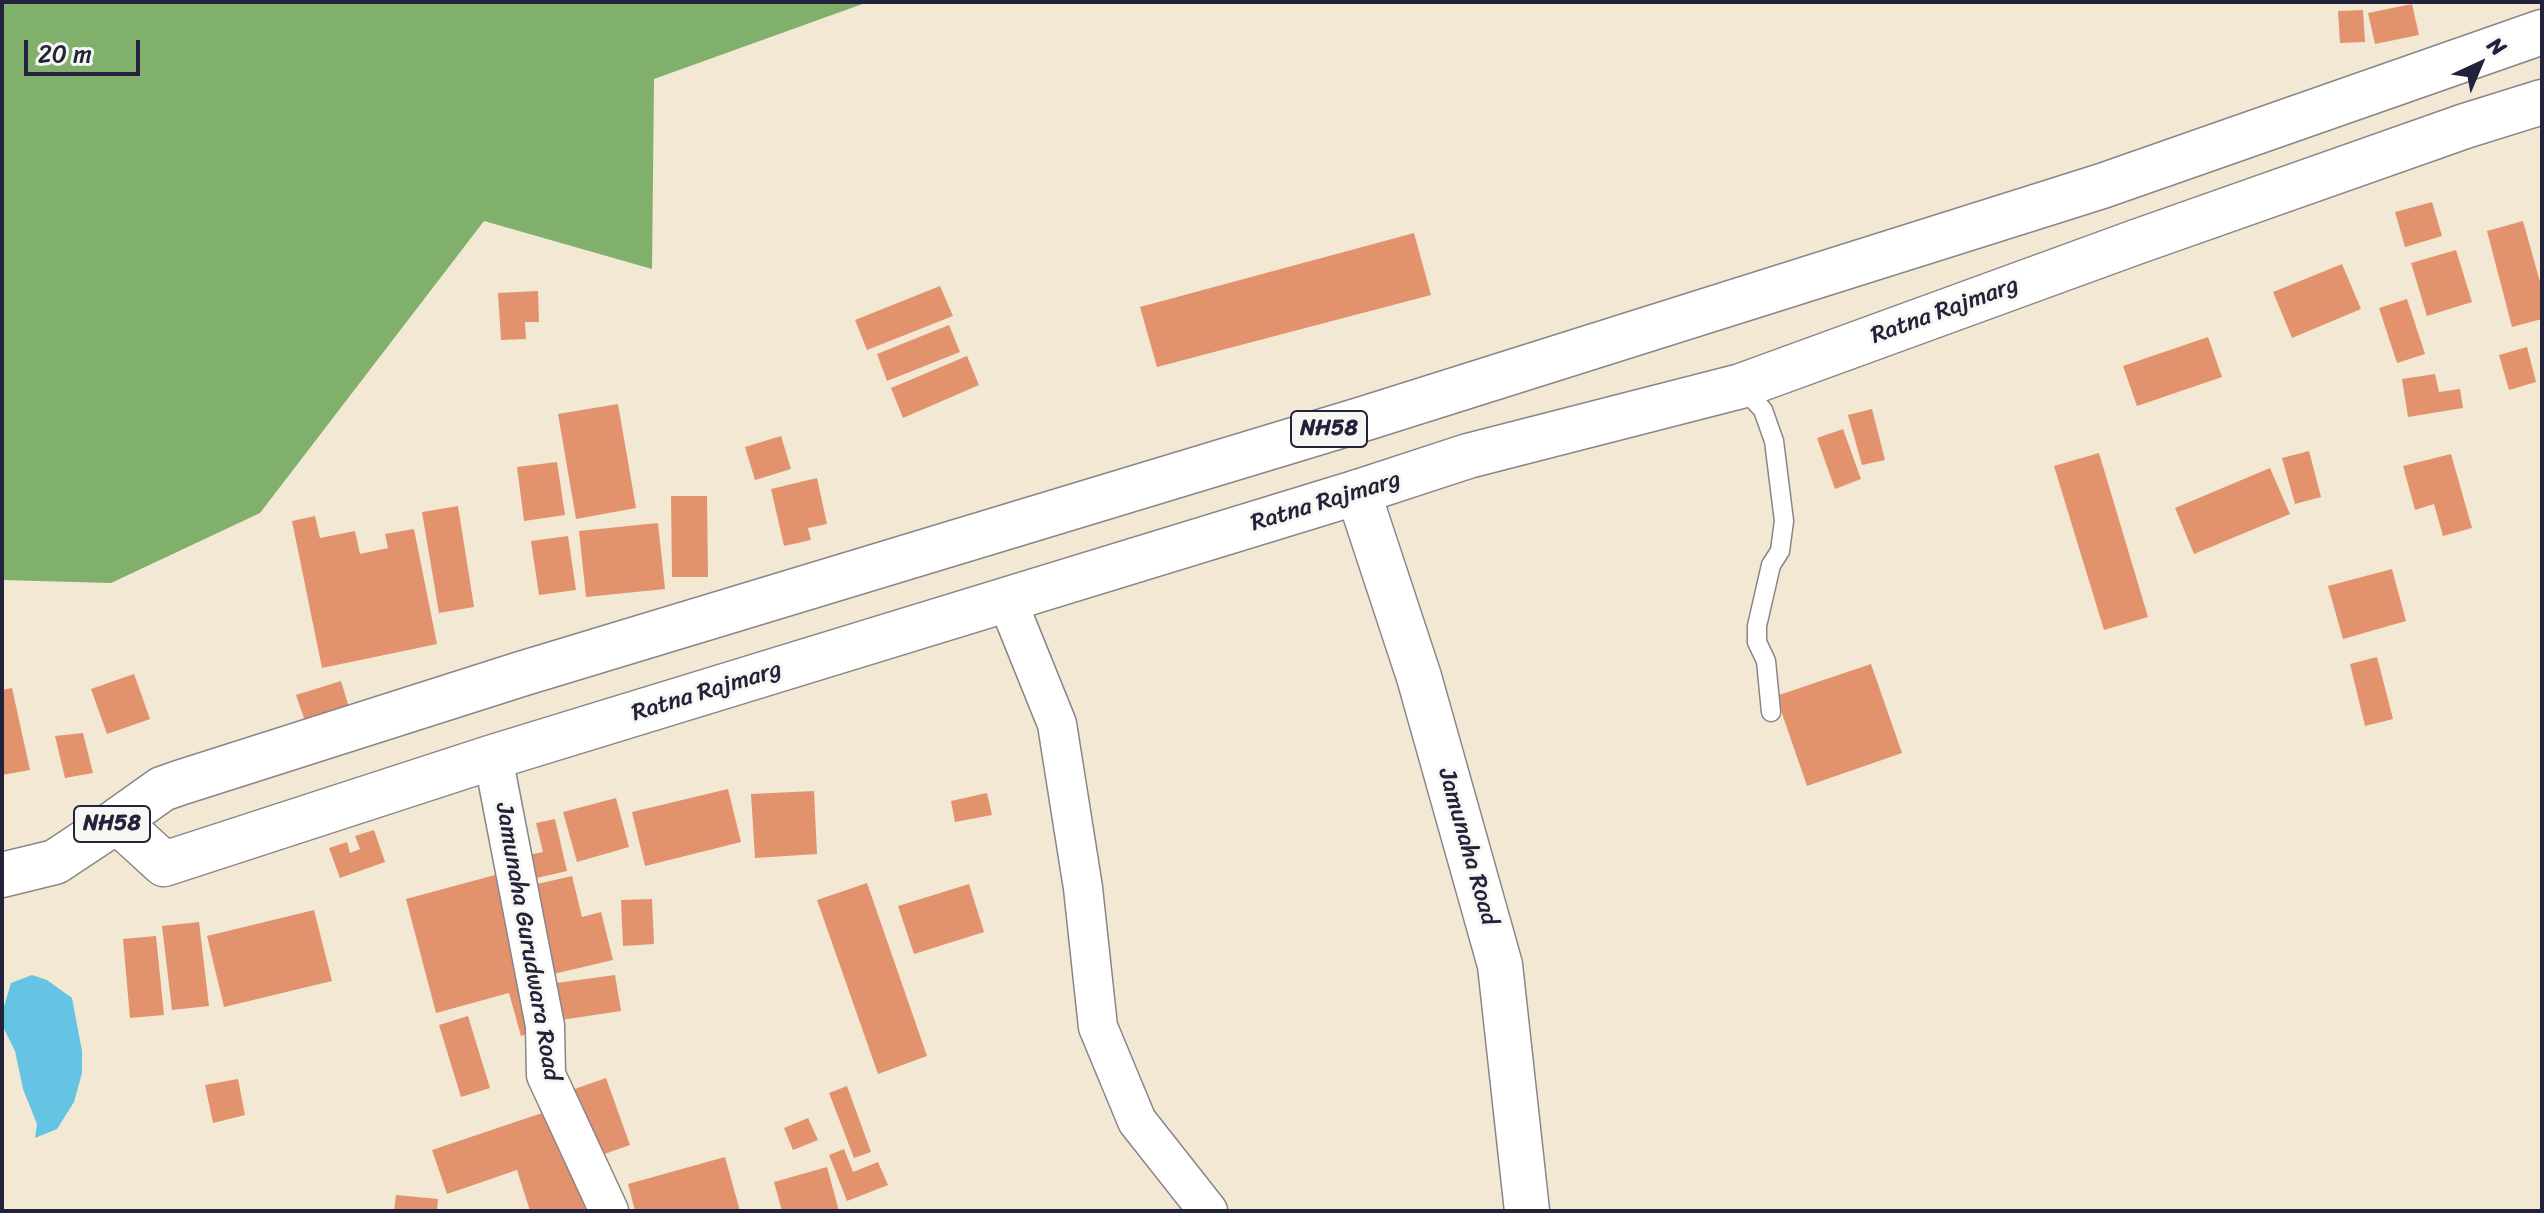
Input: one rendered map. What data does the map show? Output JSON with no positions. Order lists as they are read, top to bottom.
{
  "streets": {
    "main road": ["Ratna Rajmarg", "NH58", "Jamunaha Road"],
    "street": ["Jamunaha Gurudwara Road"]
  },
  "crossings": [
    ["Ratna Rajmarg", "NH58"],
    ["Ratna Rajmarg", "Jamunaha Road"],
    ["Ratna Rajmarg", "Jamunaha Gurudwara Road"]
  ],
  "scale_bar": "20 m",
  "north": "top right"
}
